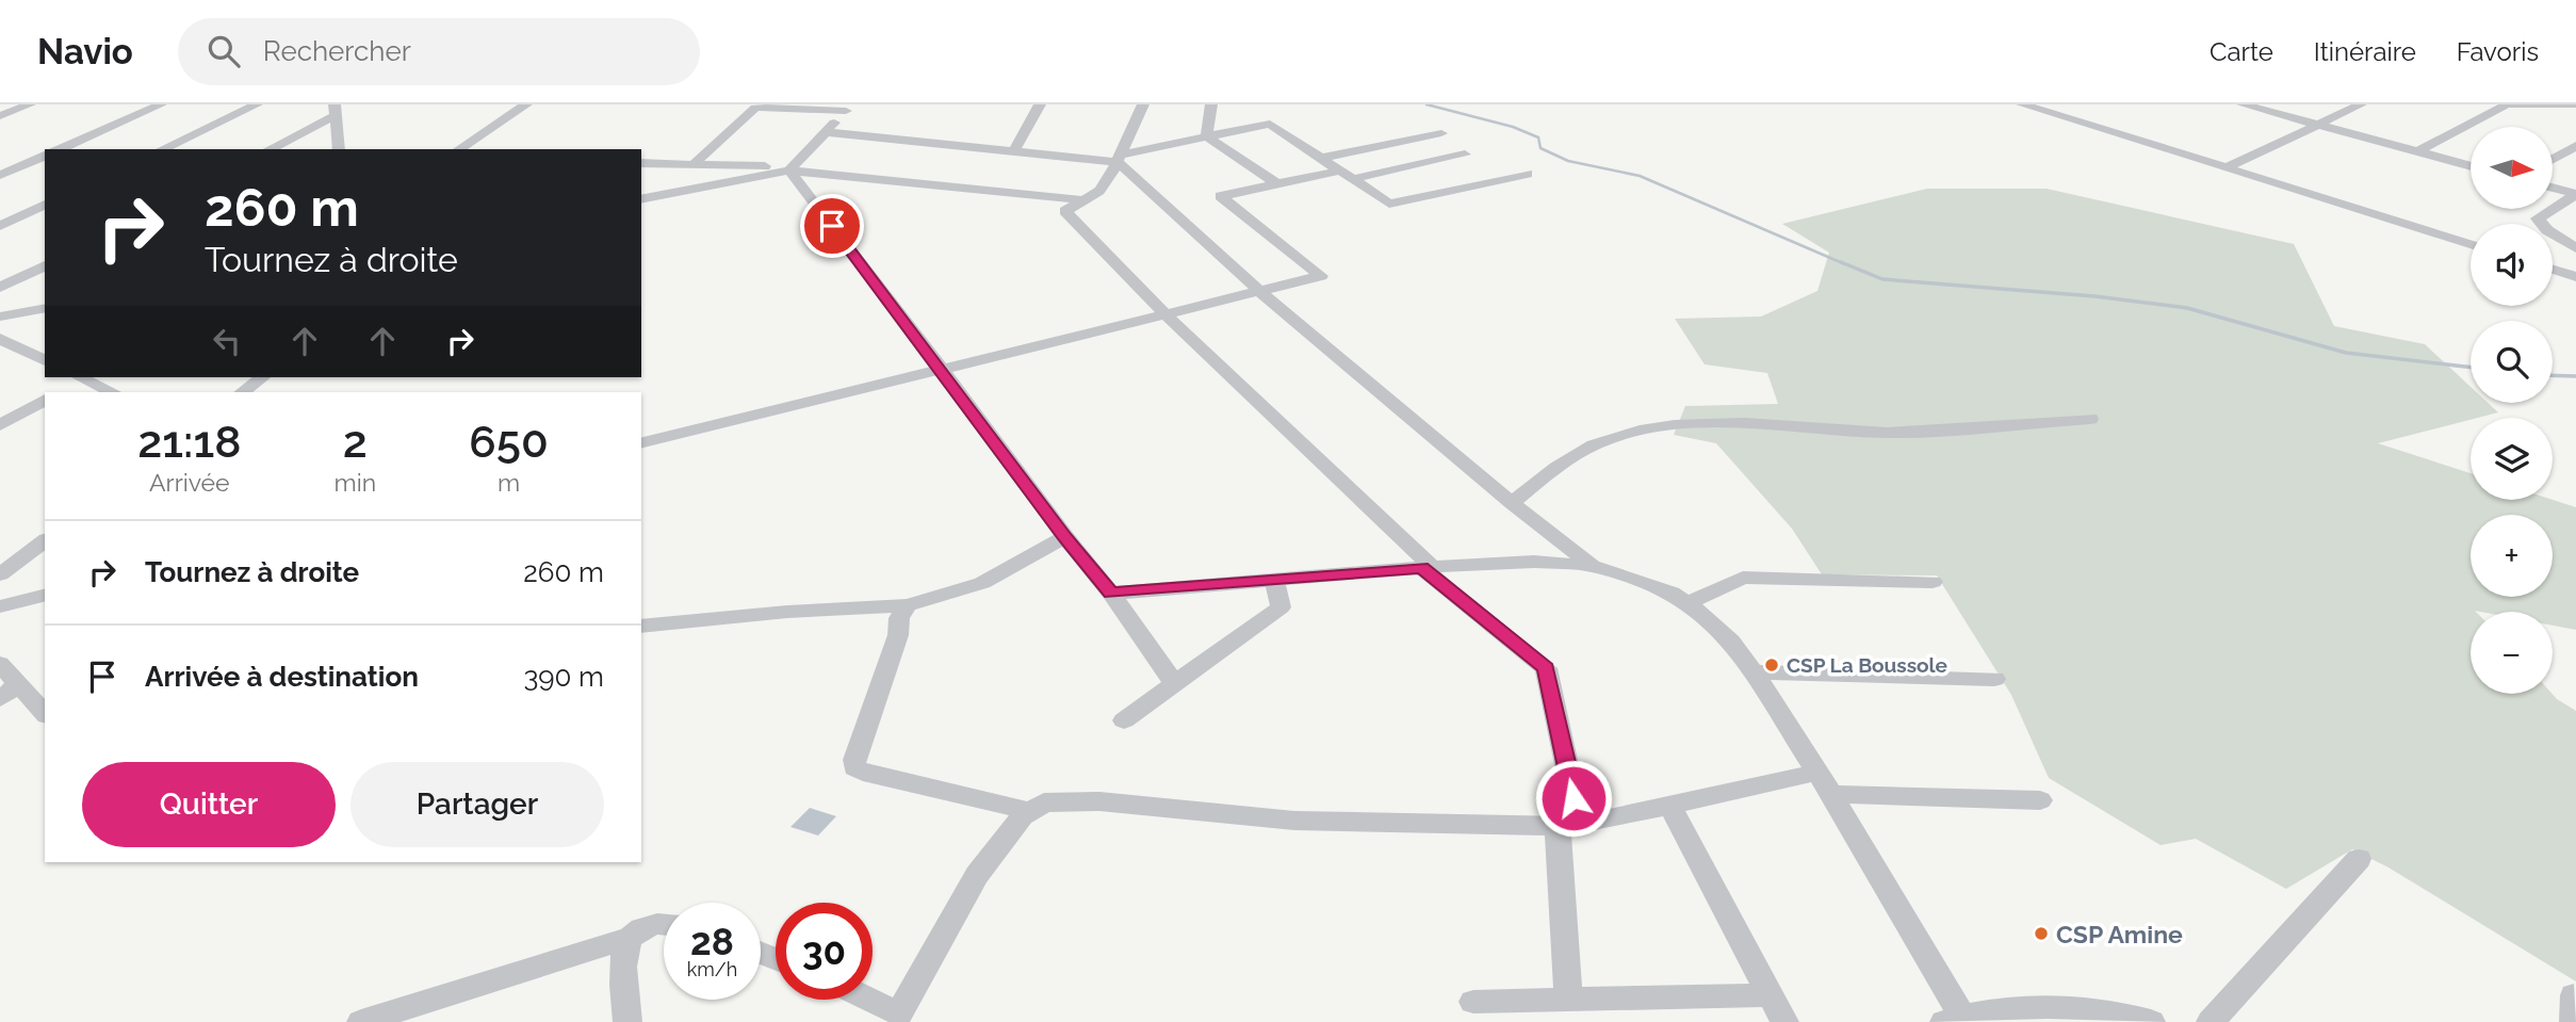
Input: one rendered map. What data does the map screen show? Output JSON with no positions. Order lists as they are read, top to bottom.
{
  "places": ["CSP La Boussole", "CSP Amine"],
  "north": "right",
  "page": {
    "header": "Navio",
    "search": "Rechercher",
    "nav": ["Carte", "Itinéraire", "Favoris"],
    "map_buttons": ["+", "−"],
    "turn": ["260 m", "Tournez à droite"],
    "eta": [
      "21:18",
      "Arrivée",
      "2",
      "min",
      "650",
      "m"
    ],
    "list": [
      {
        "name": "Tournez à droite",
        "value": "260 m"
      },
      {
        "name": "Arrivée à destination",
        "value": "390 m"
      }
    ],
    "buttons": ["Quitter", "Partager"],
    "speed": "28 km/h",
    "limit": "30"
  }
}
